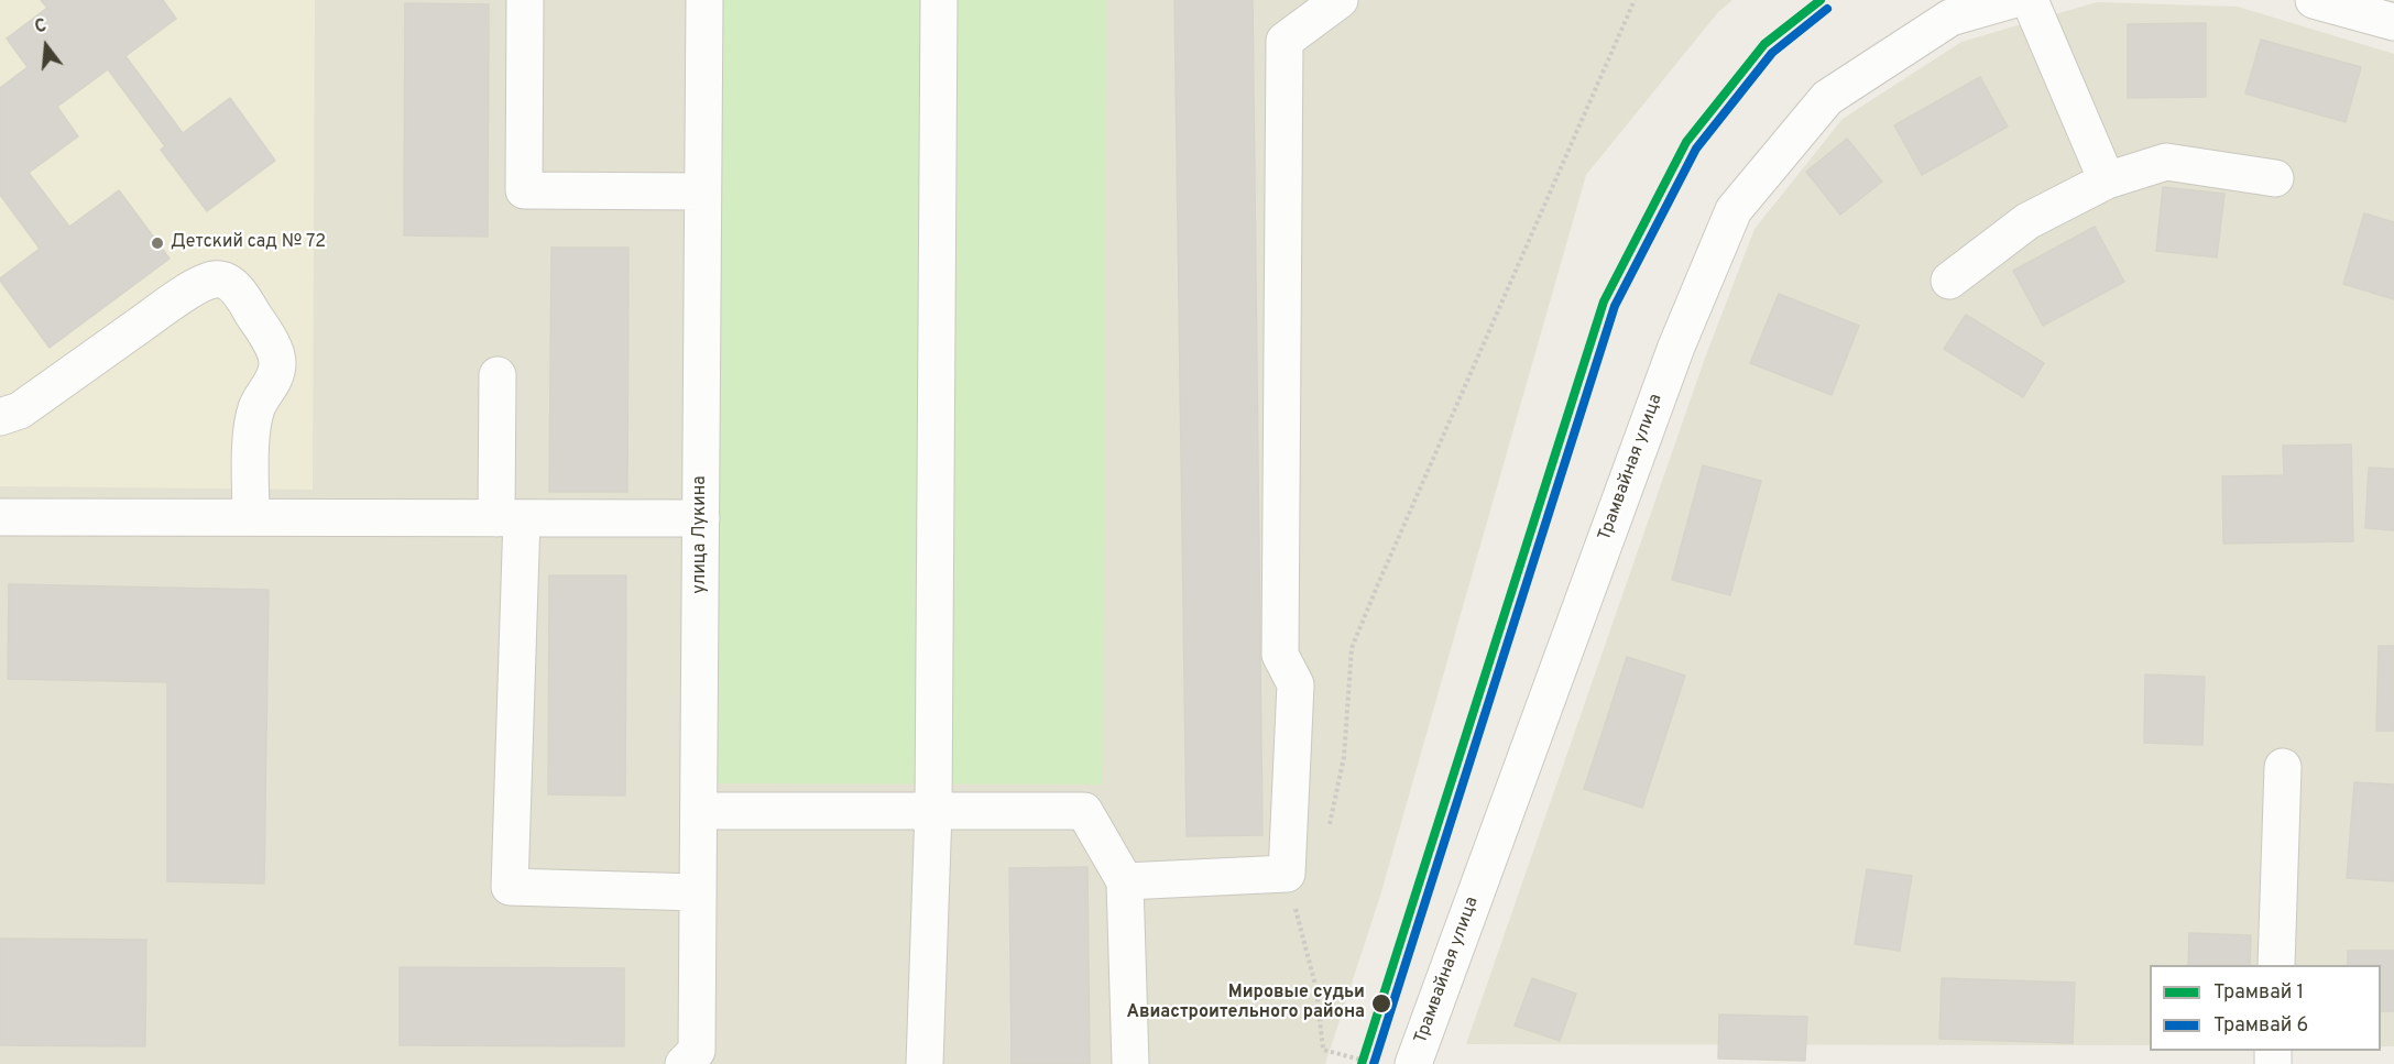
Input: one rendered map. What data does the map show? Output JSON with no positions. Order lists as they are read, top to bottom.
{
  "streets": {
    "street": ["Трамвайная улица", "улица Лукина"]
  },
  "places": ["Детский сад № 72", "Мировые судьи Авиастроительного района"],
  "lines": ["tram line 1", "tram line 6"],
  "legend": ["Трамвай 1", "Трамвай 6"],
  "north": "top"
}
